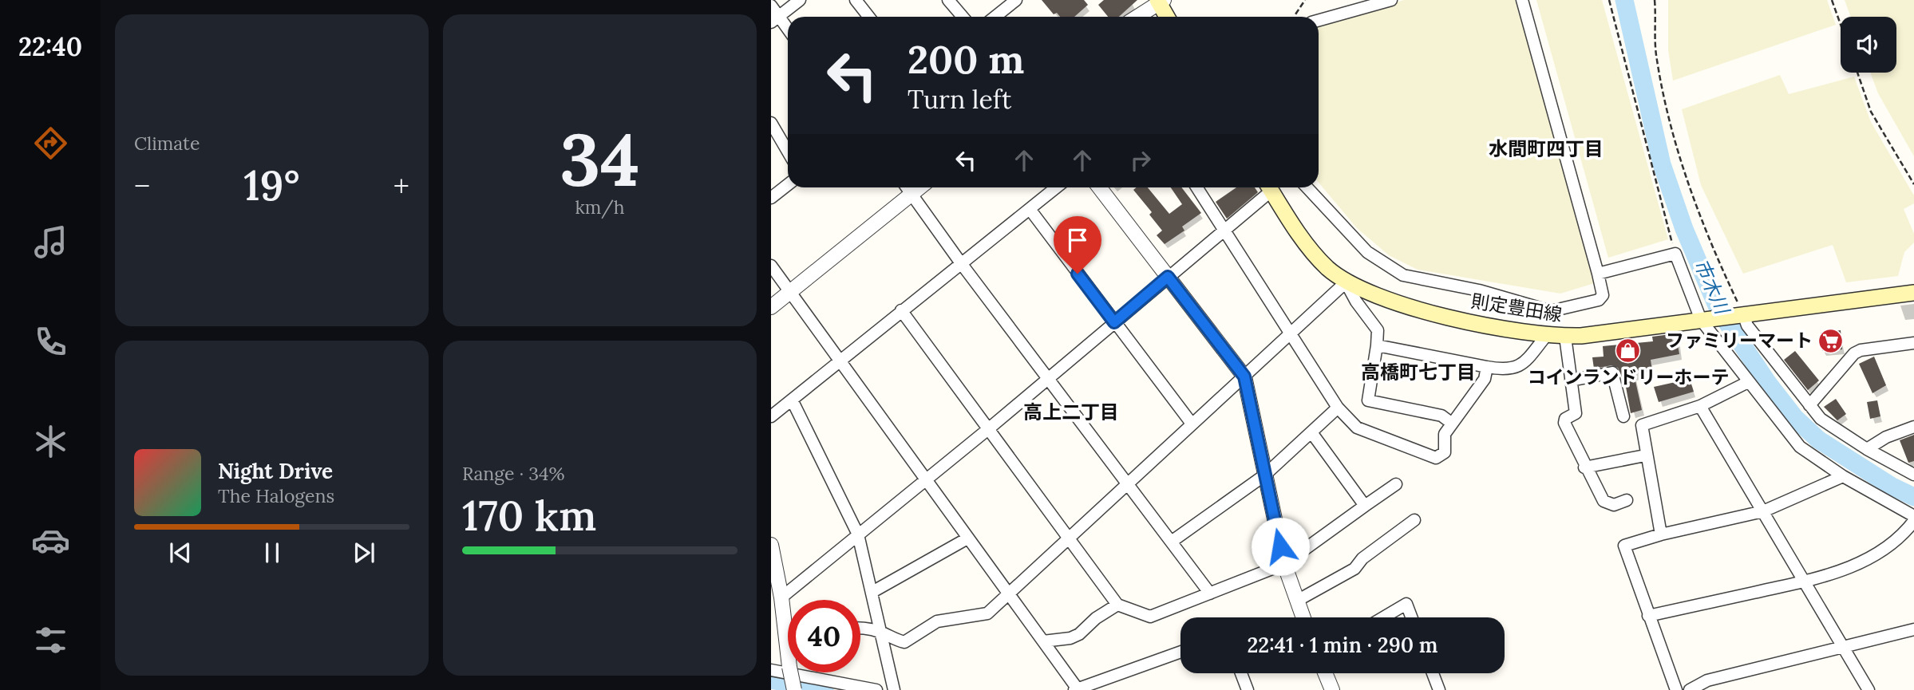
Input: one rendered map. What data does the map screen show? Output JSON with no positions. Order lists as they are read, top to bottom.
{
  "streets": {
    "main road": ["則定豊田線"]
  },
  "districts": ["水間町四丁目", "高橋町七丁目", "高上二丁目"],
  "water": ["市木川"],
  "places": {
    "supermarket": ["ファミリーマート"],
    "shop": ["コインランドリーホーテ"]
  },
  "page": {
    "tabs": "22:40",
    "tile": [
      "Climate",
      ["34", "km/h"],
      ["Range · 34%", "170 km"]
    ],
    "turn": ["200 m", "Turn left"],
    "heat": ["−", "19°", "+"],
    "song": ["Night Drive", "The Halogens"],
    "limit": "40",
    "trip": "22:41 · 1 min · 290 m"
  }
}
